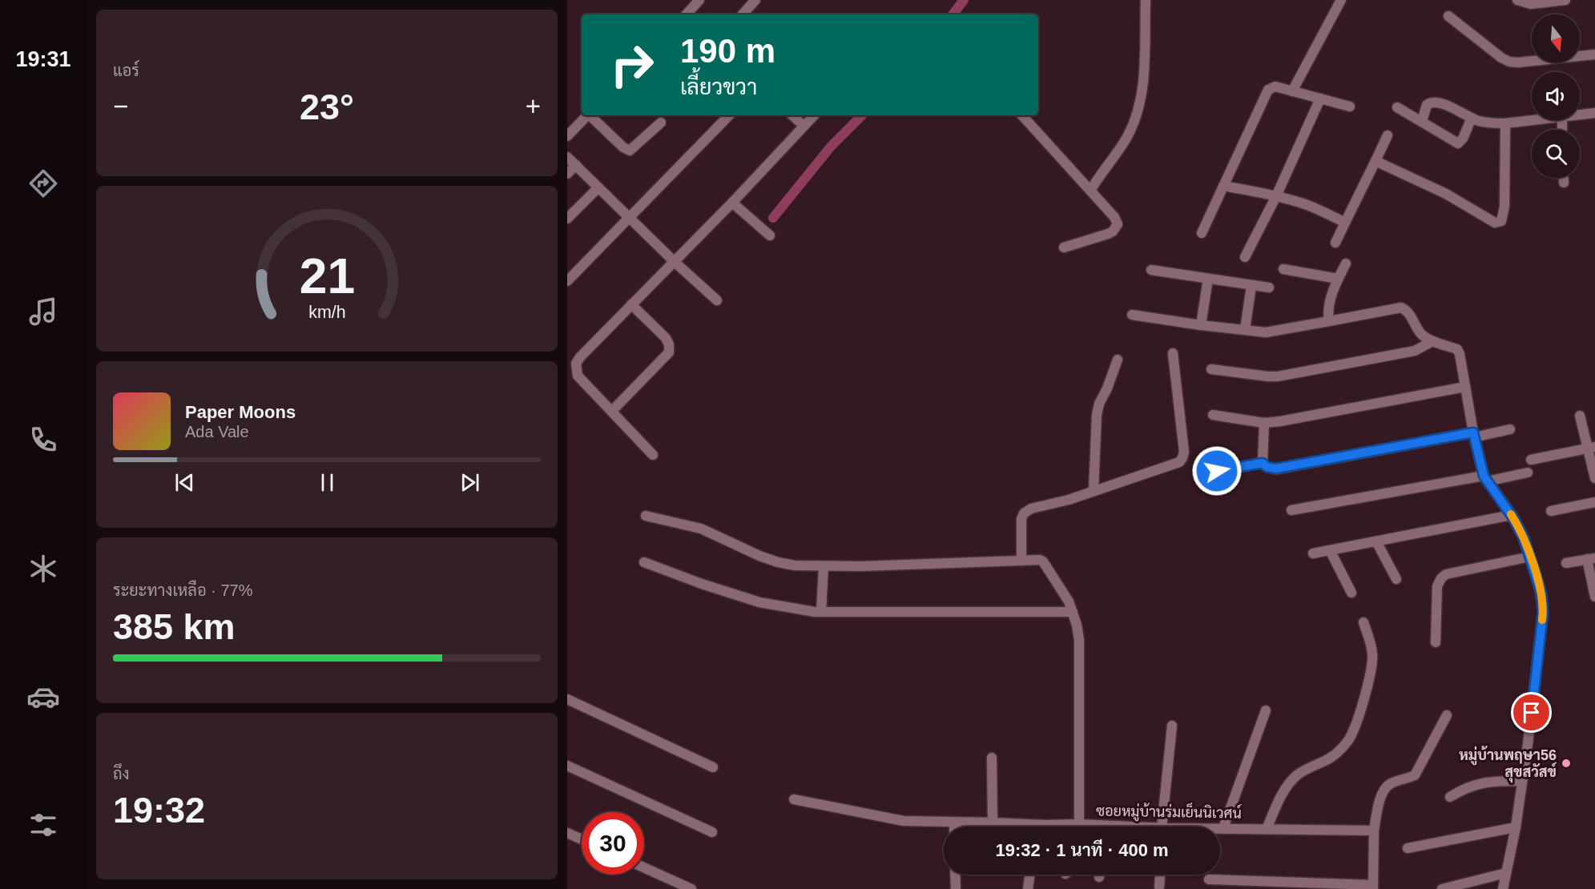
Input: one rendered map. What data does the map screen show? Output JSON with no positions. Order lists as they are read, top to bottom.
{
  "streets": {
    "street": ["ซอยหมู่บ้านร่มเย็นนิเวศน์"]
  },
  "places": ["หมู่บ้านพฤษา56 สุขสวัสข์"],
  "north": "bottom",
  "page": {
    "tabs": "19:31",
    "tile": [
      "แอร์",
      ["ระยะทางเหลือ · 77%", "385 km"],
      ["ถึง", "19:32"]
    ],
    "turn": ["190 m", "เลี้ยวขวา"],
    "heat": ["−", "23°", "+"],
    "song": ["Paper Moons", "Ada Vale"],
    "limit": "30",
    "trip": "19:32 · 1 นาที · 400 m",
    "gauge": ["21", "km/h"]
  }
}
